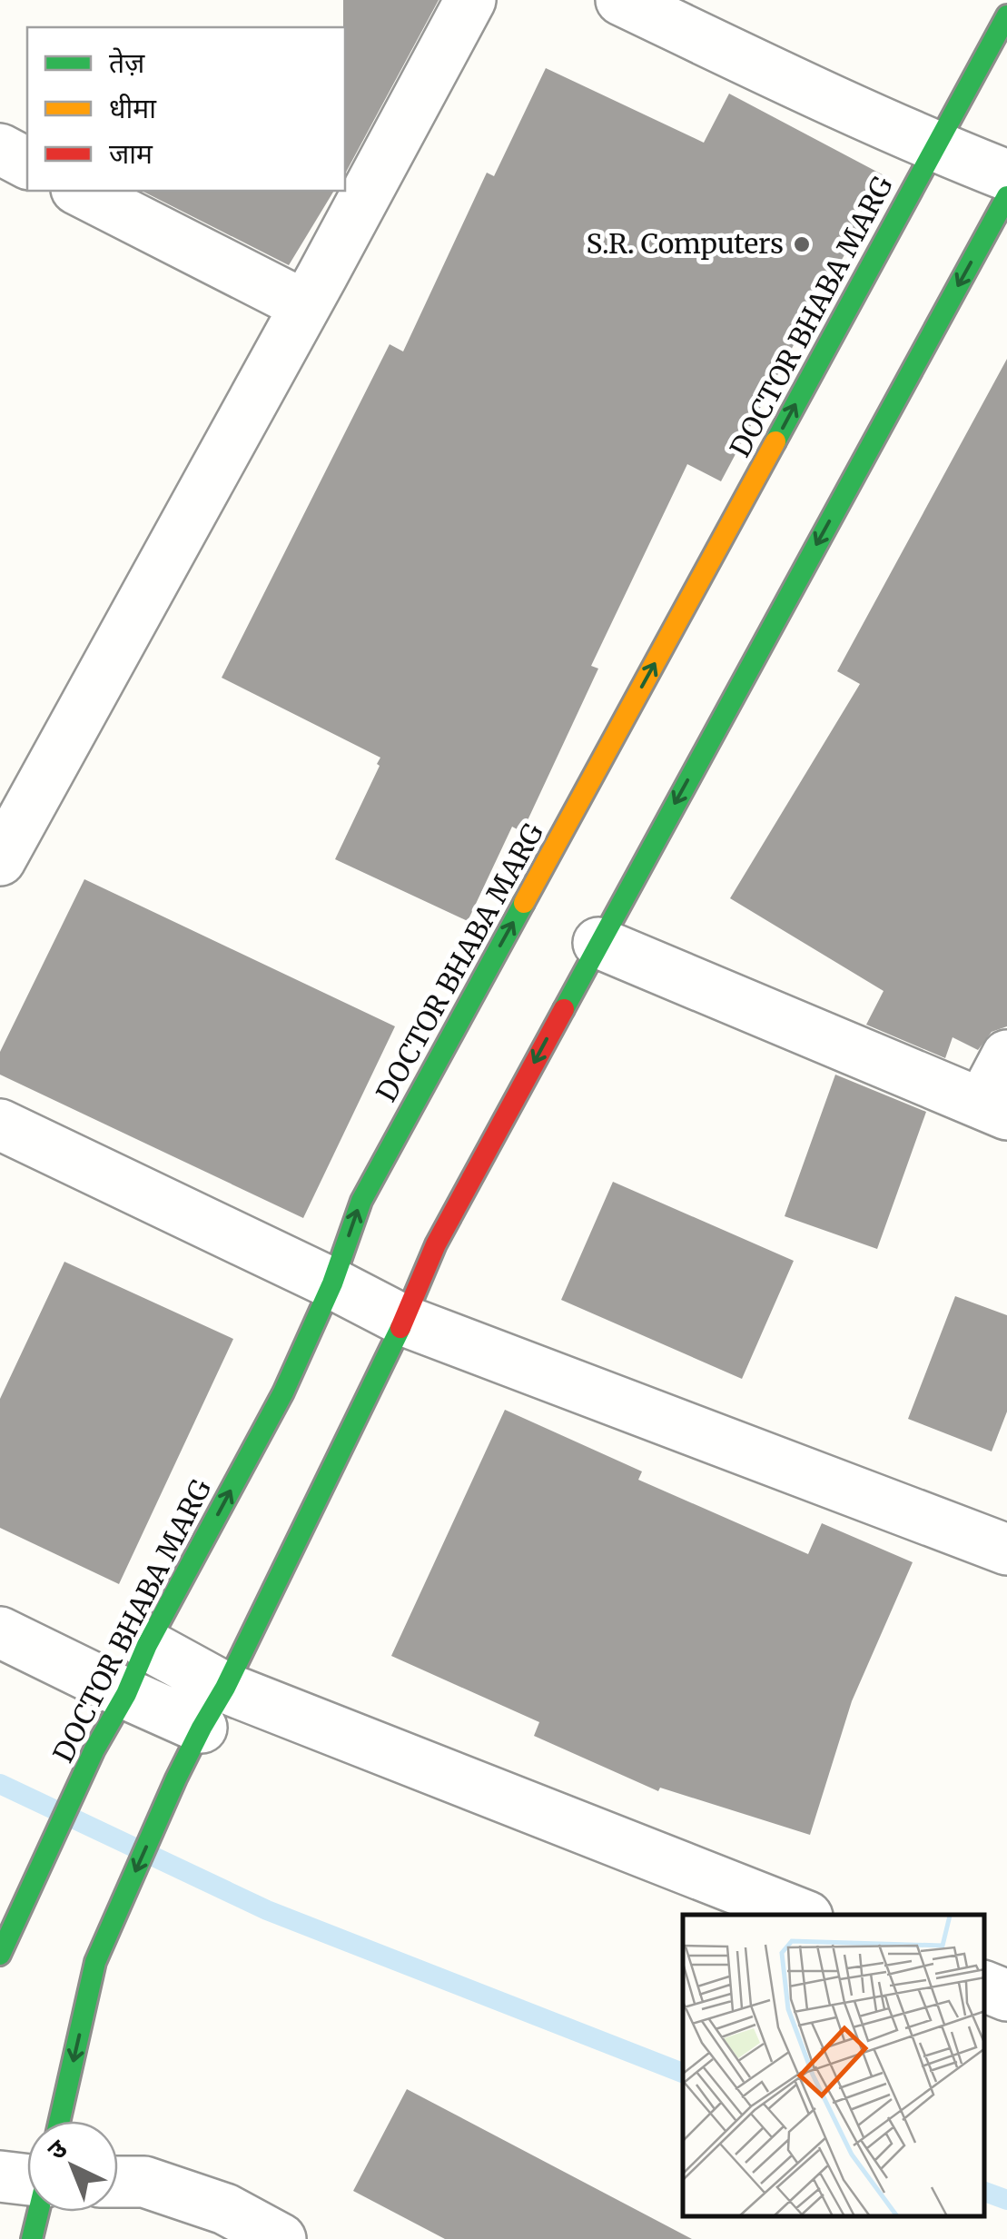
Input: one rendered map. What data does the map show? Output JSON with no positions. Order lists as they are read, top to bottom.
{
  "streets": {
    "street": ["DOCTOR BHABA MARG"]
  },
  "places": ["S.R. Computers"],
  "legend": ["तेज़", "धीमा", "जाम"],
  "north": "top left"
}
